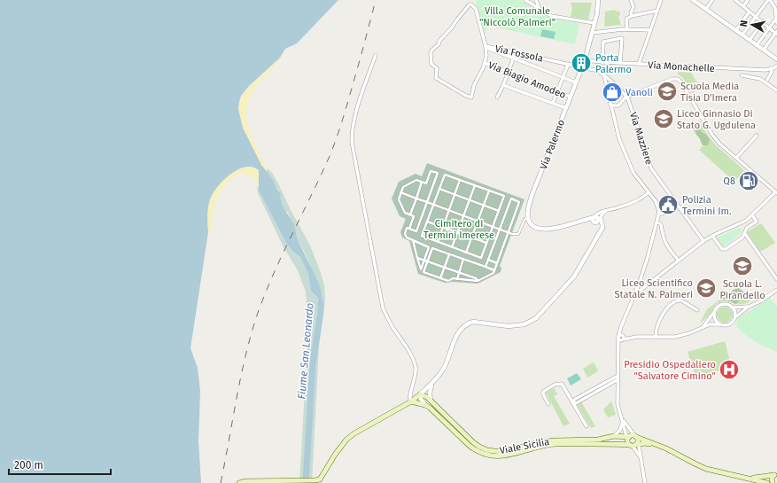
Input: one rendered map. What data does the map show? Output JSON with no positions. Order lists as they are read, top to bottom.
{
  "streets": {
    "main road": ["Viale Sicilia"],
    "street": [
      "Via Fossola",
      "Via Monachelle",
      "Via Biagio Amodeo",
      "Via Mazziere",
      "Via Palermo"
    ]
  },
  "crossings": [
    ["Via Fossola", "Via Biagio Amodeo"],
    ["Via Fossola", "Via Mazziere"],
    ["Via Fossola", "Via Palermo"],
    ["Via Monachelle", "Via Palermo"],
    ["Via Biagio Amodeo", "Via Palermo"],
    ["Via Mazziere", "Via Palermo"]
  ],
  "water": ["Fiume San Leonardo"],
  "parks": ["Villa Comunale \"Niccolò Palmeri\"", "Cimitero di Termini Imerese"],
  "places": {
    "building": ["Porta Palermo"],
    "school or university": [
      "Scuola Media Tisia D'Imera",
      "Liceo Ginnasio Di Stato G. Ugdulena",
      "Scuola L. Pirandello",
      "Liceo Scientifico Statale N. Palmeri"
    ],
    "shop": ["Vanoli"],
    "fuel station": ["Q8"],
    "public building": ["Polizia Termini Im."],
    "hospital": ["Presidio Ospedaliero \"Salvatore Cimino\""]
  },
  "scale_bar": "200 m",
  "north": "left"
}
